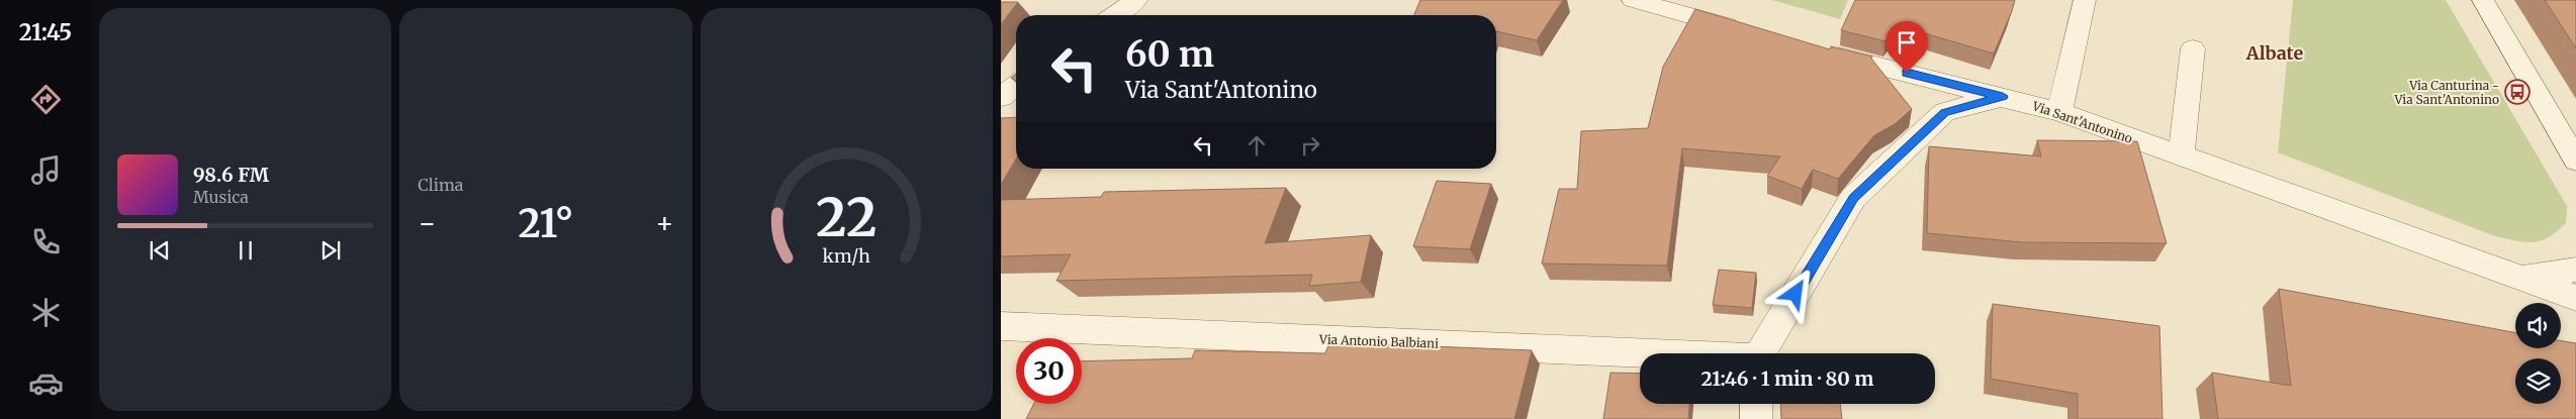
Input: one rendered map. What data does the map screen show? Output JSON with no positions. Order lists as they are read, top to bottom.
{
  "streets": {
    "street": ["Via Sant'Antonino", "Via Antonio Balbiani"]
  },
  "districts": ["Albate"],
  "places": {
    "bus stop": ["Via Canturina - Via Sant'Antonino"]
  },
  "page": {
    "tabs": "21:45",
    "tile": "Clima",
    "turn": ["60 m", "Via Sant'Antonino"],
    "song": ["98.6 FM", "Musica"],
    "heat": ["−", "21°", "+"],
    "limit": "30",
    "trip": "21:46 · 1 min · 80 m",
    "gauge": ["22", "km/h"]
  }
}
